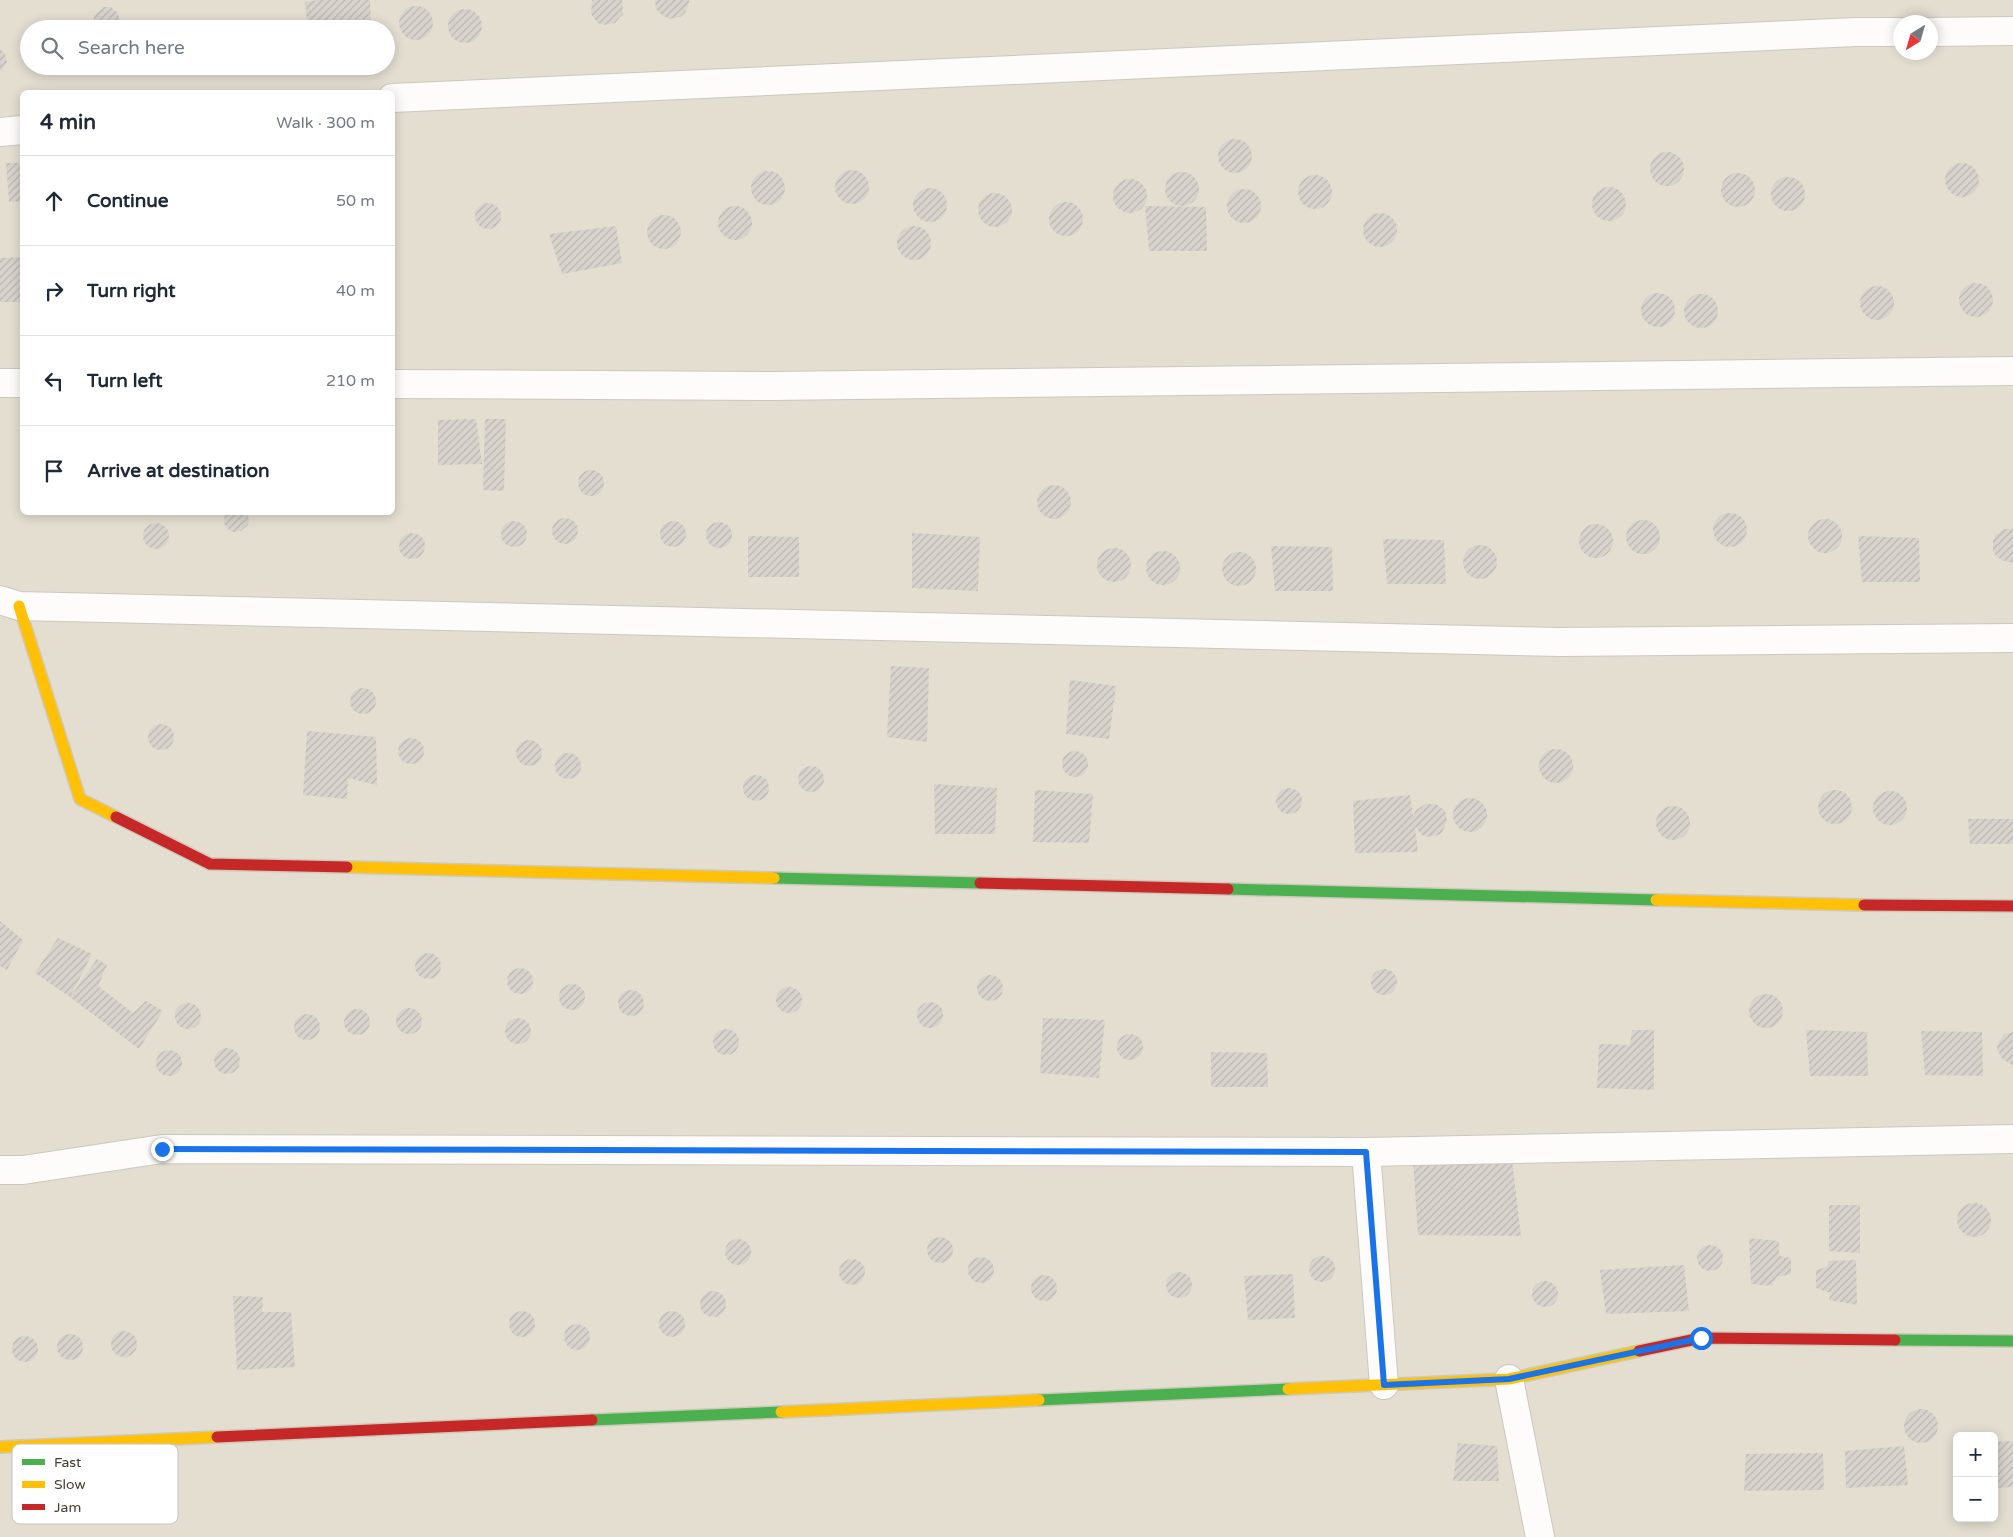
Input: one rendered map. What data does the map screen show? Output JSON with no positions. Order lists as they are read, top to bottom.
{
  "legend": ["Fast", "Slow", "Jam"],
  "north": "bottom left",
  "page": {
    "search": "Search here",
    "heading": ["4 min", "Walk · 300 m"],
    "list": [
      ["Continue", "50 m"],
      ["Turn right", "40 m"],
      ["Turn left", "210 m"],
      "Arrive at destination"
    ],
    "map_buttons": ["+", "−"]
  }
}
